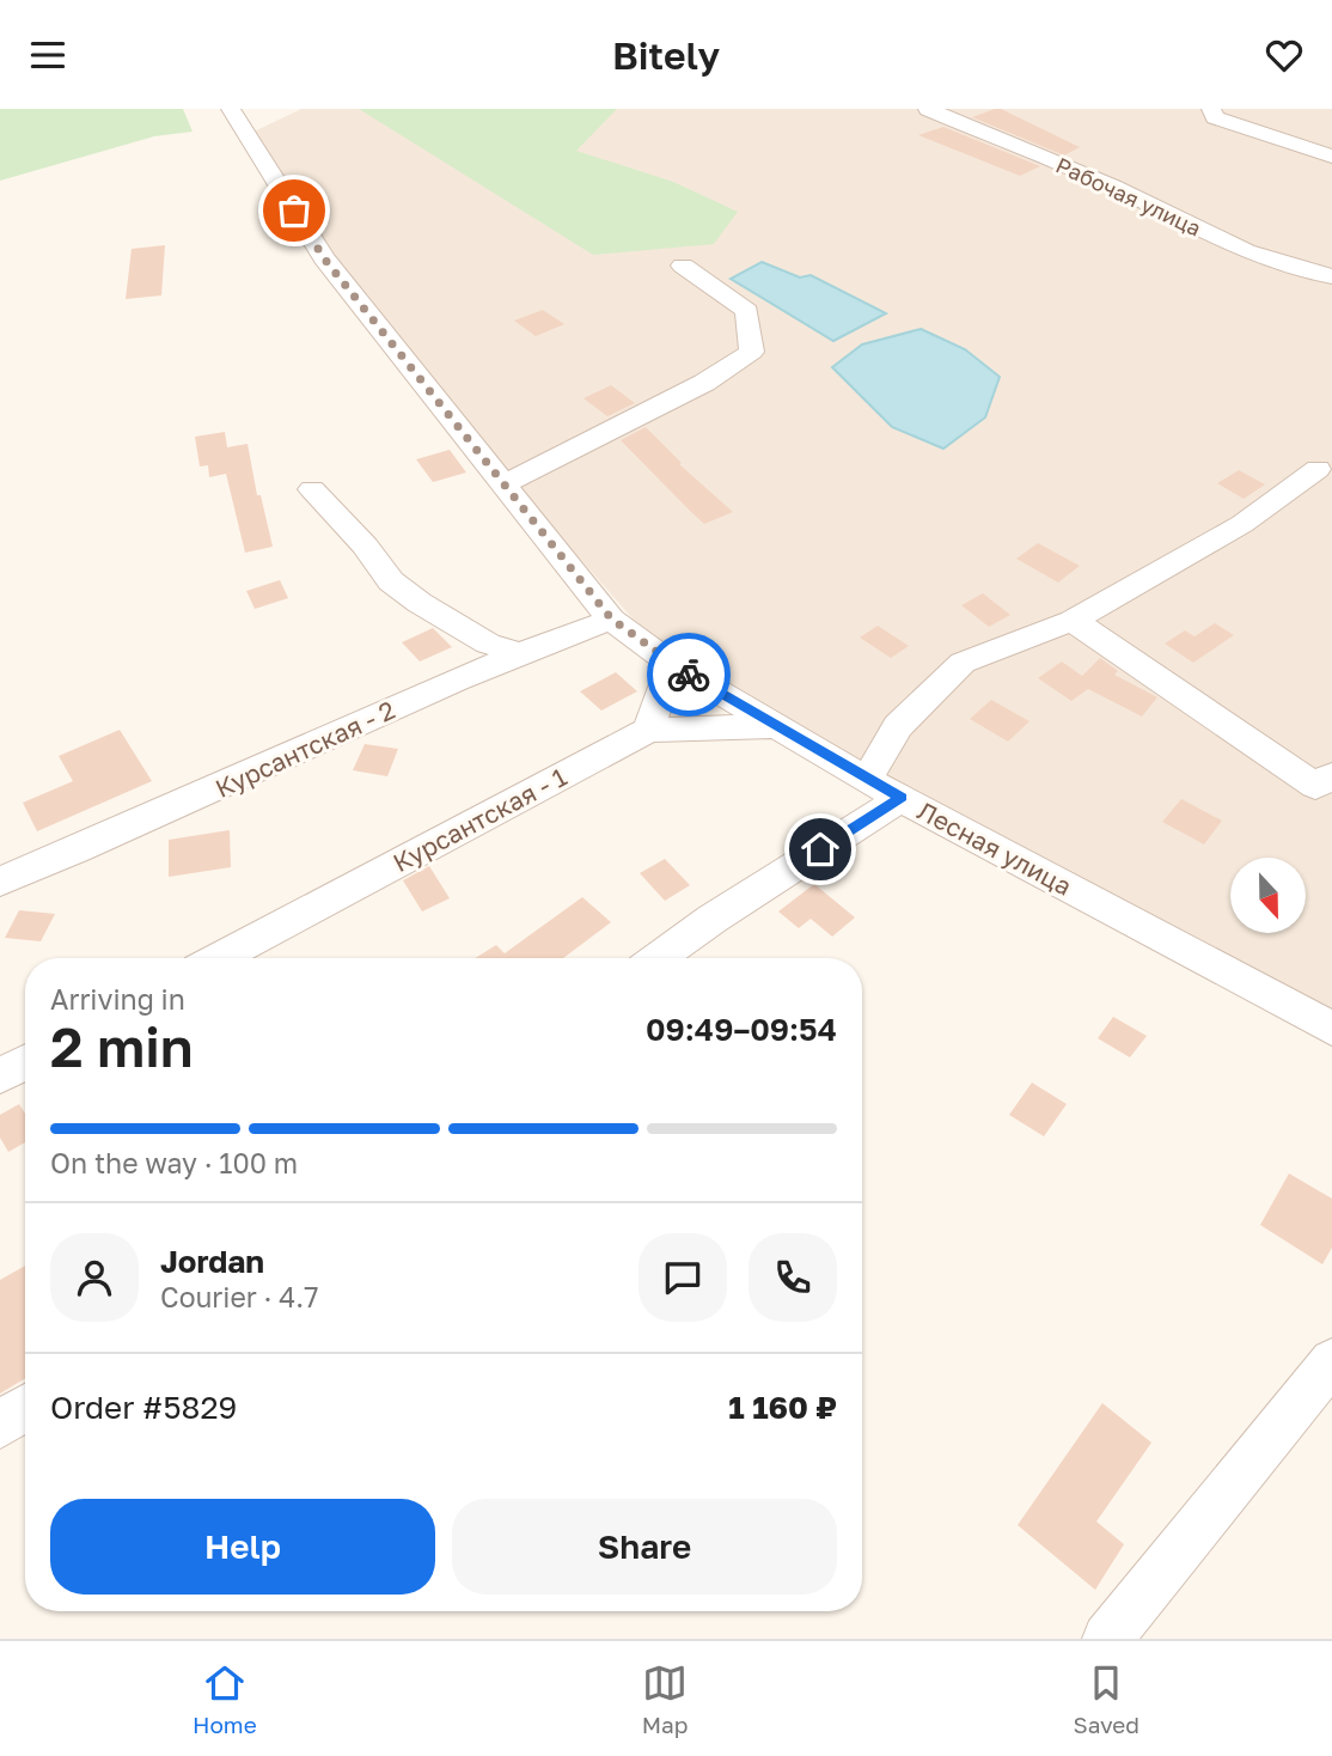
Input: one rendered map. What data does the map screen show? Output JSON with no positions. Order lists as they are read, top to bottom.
{
  "streets": {
    "street": [
      "Рабочая улица",
      "Курсантская - 2",
      "Курсантская - 1",
      "Лесная улица"
    ]
  },
  "crossings": [
    ["Курсантская - 2", "Лесная улица"],
    ["Курсантская - 1", "Лесная улица"]
  ],
  "north": "bottom",
  "page": {
    "header": "Bitely",
    "heading": ["2 min", "Arriving in", "09:49–09:54"],
    "panel": [
      "Jordan",
      "Courier · 4.7",
      "Order #5829",
      "1 160 ₽"
    ],
    "bar": "On the way · 100 m",
    "buttons": ["Help", "Share"],
    "tabs": ["Home", "Map", "Saved"]
  }
}
